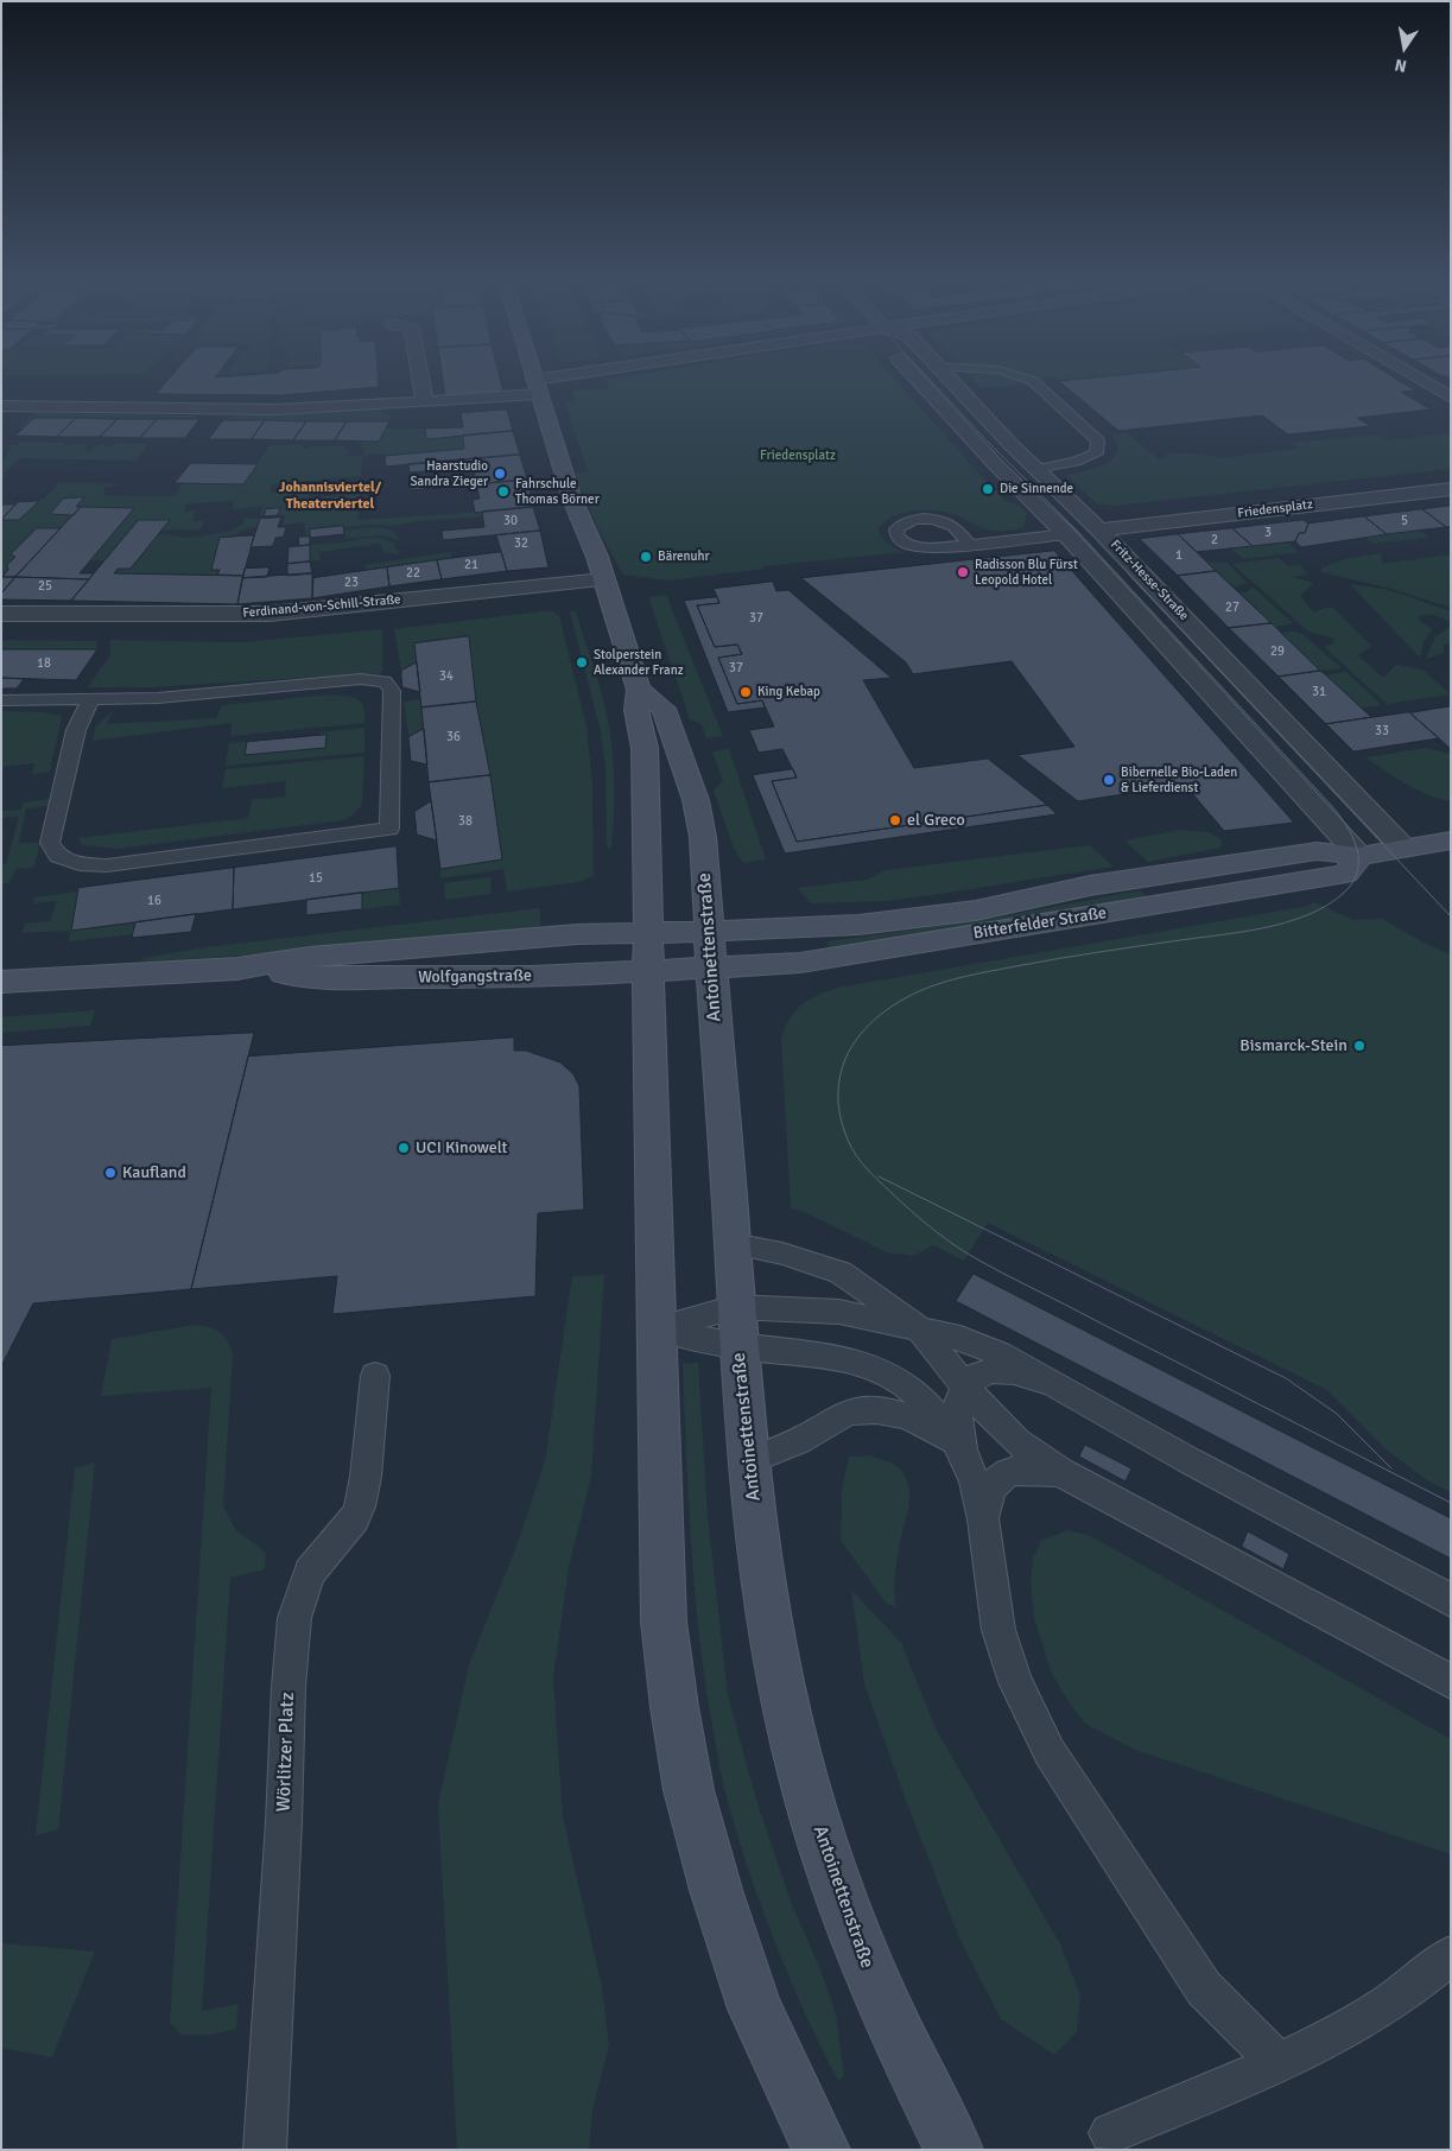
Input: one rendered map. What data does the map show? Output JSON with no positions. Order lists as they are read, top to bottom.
{
  "streets": {
    "main road": ["Bitterfelder Straße", "Antoinettenstraße", "Wolfgangstraße"],
    "street": ["Friedensplatz", "Fritz-Hesse-Straße", "Ferdinand-von-Schill-Straße"],
    "lane": ["Wörlitzer Platz"]
  },
  "crossings": [
    ["Friedensplatz", "Fritz-Hesse-Straße"],
    ["Fritz-Hesse-Straße", "Bitterfelder Straße"],
    ["Bitterfelder Straße", "Antoinettenstraße"],
    ["Bitterfelder Straße", "Wolfgangstraße"],
    ["Antoinettenstraße", "Wolfgangstraße"]
  ],
  "districts": ["Johannisviertel/ Theaterviertel"],
  "parks": ["Friedensplatz"],
  "places": [
    "Haarstudio Sandra Zieger",
    "Die Sinnende",
    "Fahrschule Thomas Börner",
    "Bärenuhr",
    "Radisson Blu Fürst Leopold Hotel",
    "Stolperstein Alexander Franz",
    "King Kebap",
    "Bibernelle Bio-Laden & Lieferdienst",
    "el Greco",
    "Bismarck-Stein",
    "UCI Kinowelt",
    "Kaufland"
  ],
  "house_numbers": [
    "30",
    "5",
    "3",
    "2",
    "32",
    "1",
    "21",
    "22",
    "23",
    "25",
    "27",
    "37",
    "29",
    "18",
    "37",
    "34",
    "31",
    "33",
    "36",
    "38",
    "15",
    "16"
  ],
  "north": "bottom"
}
